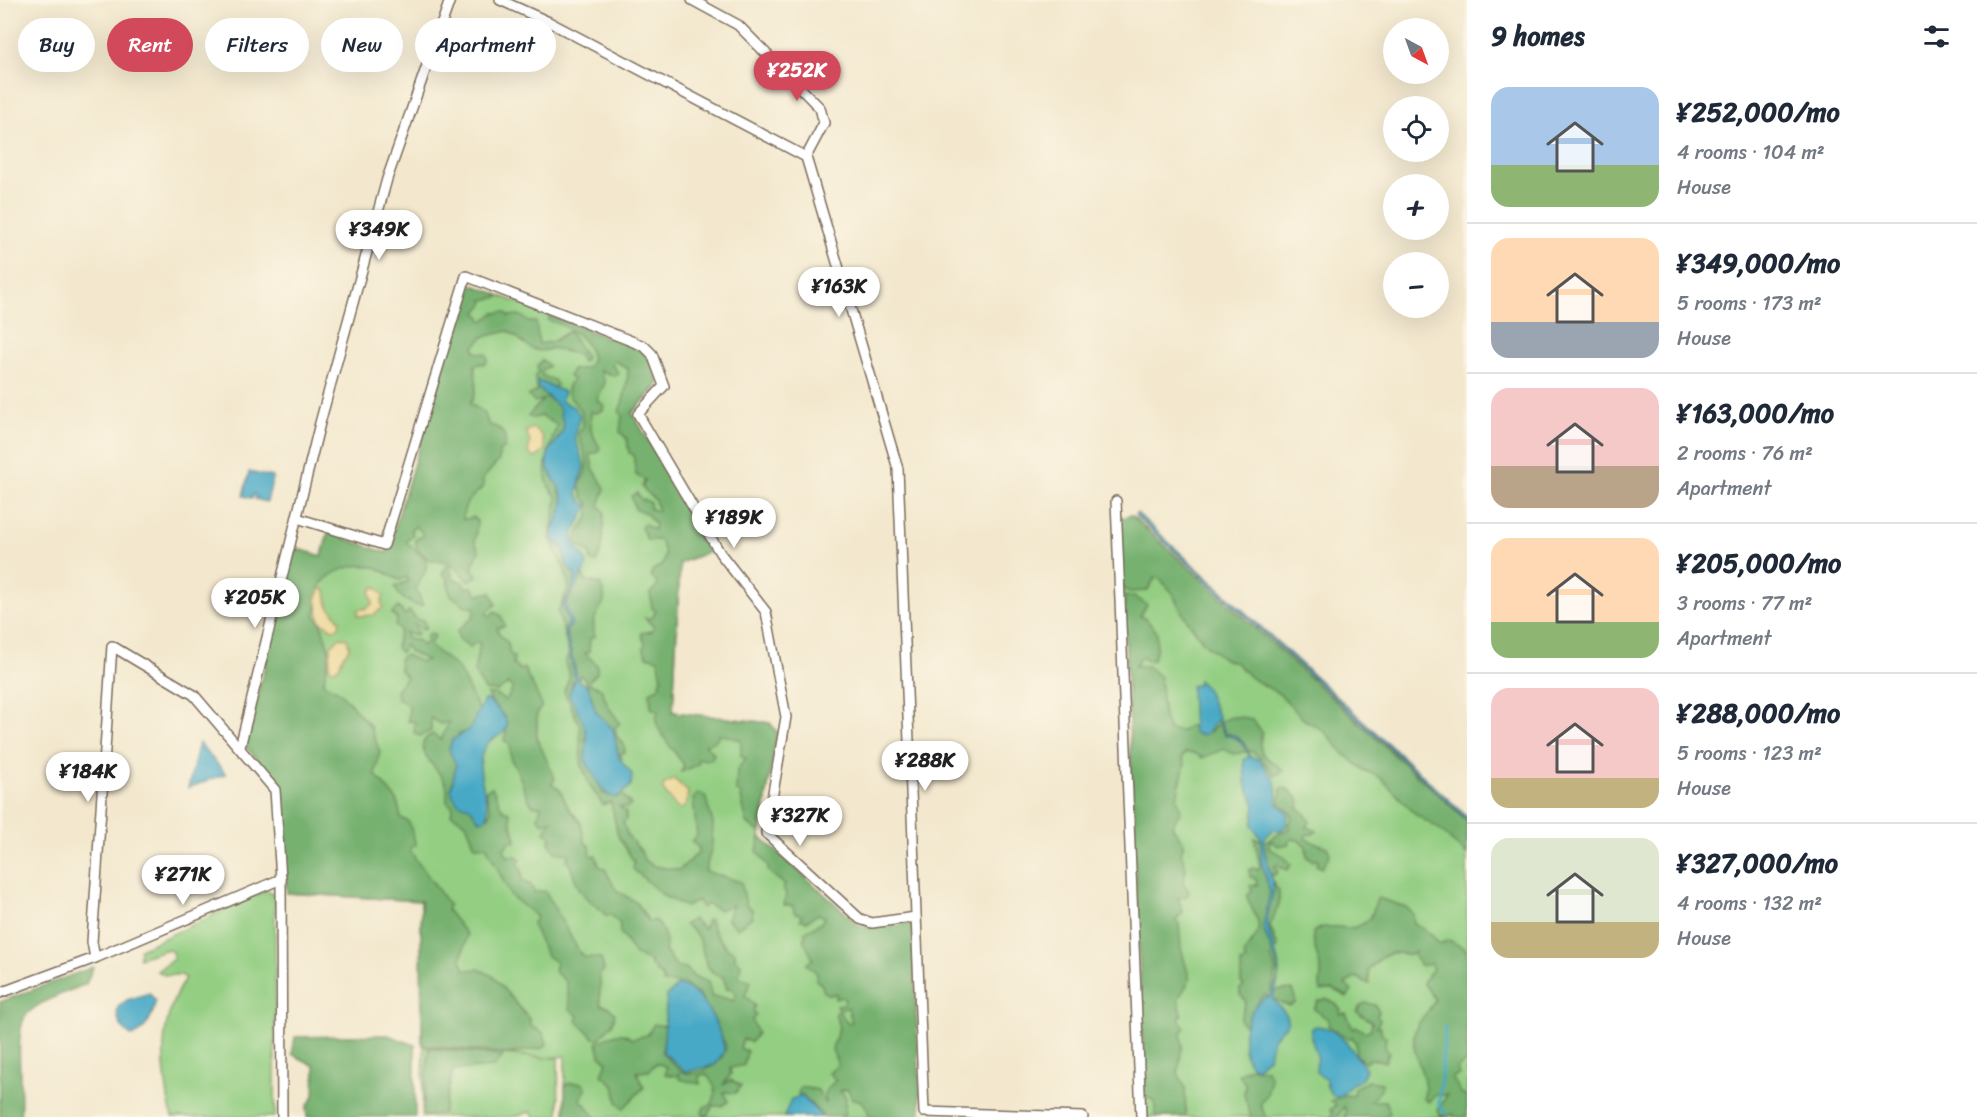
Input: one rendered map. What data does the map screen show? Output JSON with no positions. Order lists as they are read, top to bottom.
{
  "north": "bottom right",
  "page": {
    "heading": "9 homes",
    "map_buttons": ["+", "−"],
    "chip": [
      "Buy",
      "Rent",
      "Filters",
      "New",
      "Apartment"
    ],
    "price": [
      "¥252K",
      "¥349K",
      "¥163K",
      "¥189K",
      "¥205K",
      "¥288K",
      "¥184K",
      "¥327K",
      "¥271K"
    ],
    "list": [
      {
        "name": "¥252,000/mo",
        "note": "4 rooms · 104 m² · House"
      },
      {
        "name": "¥349,000/mo",
        "note": "5 rooms · 173 m² · House"
      },
      {
        "name": "¥163,000/mo",
        "note": "2 rooms · 76 m² · Apartment"
      },
      {
        "name": "¥205,000/mo",
        "note": "3 rooms · 77 m² · Apartment"
      },
      {
        "name": "¥288,000/mo",
        "note": "5 rooms · 123 m² · House"
      },
      {
        "name": "¥327,000/mo",
        "note": "4 rooms · 132 m² · House"
      }
    ]
  }
}
